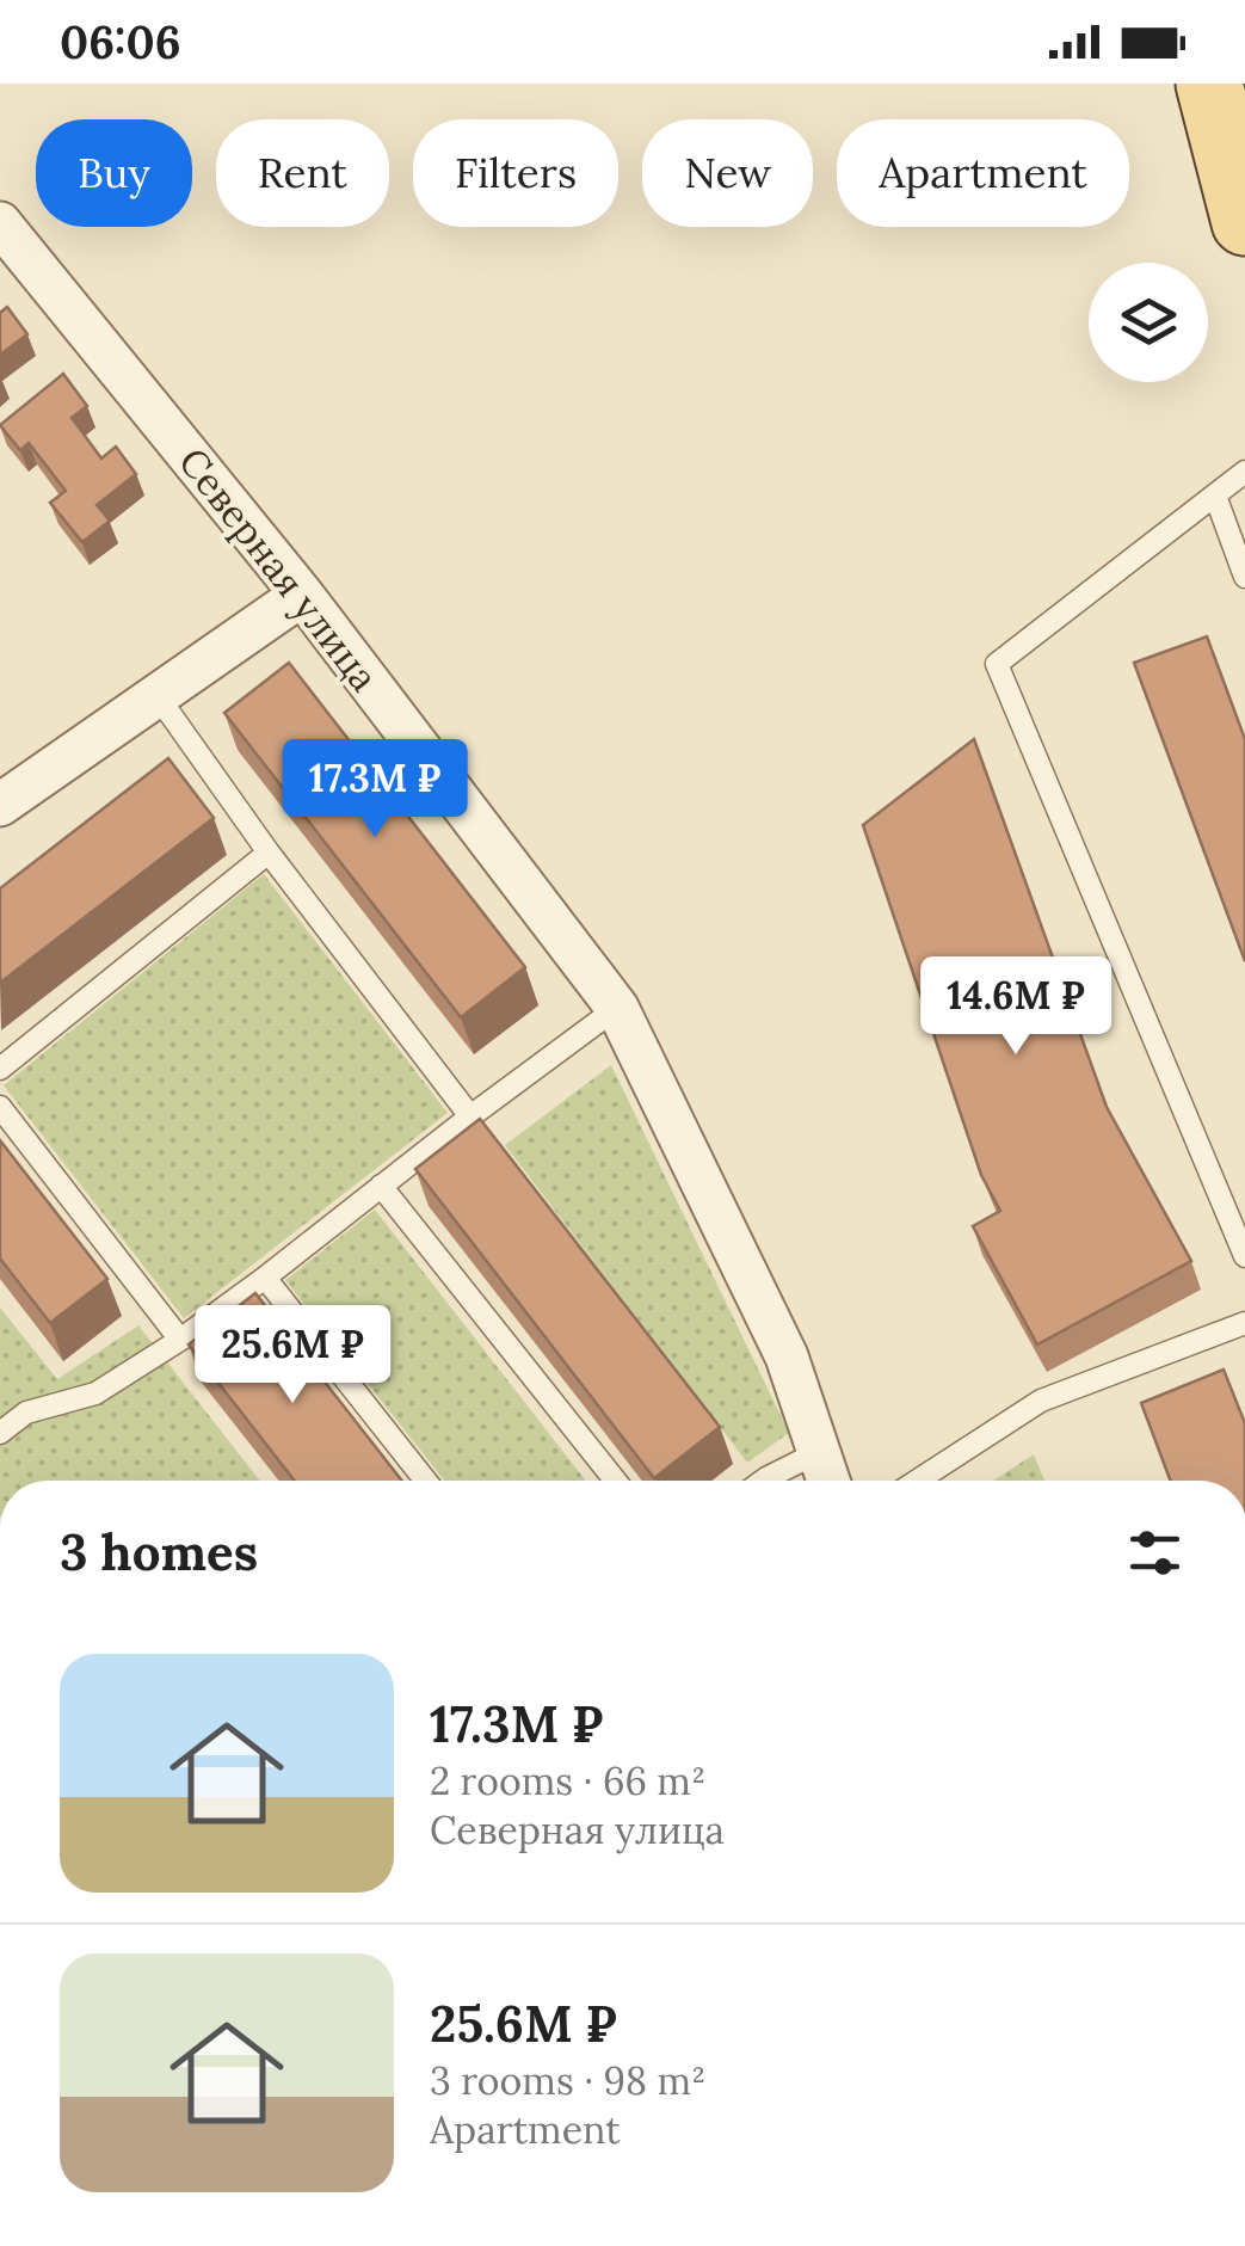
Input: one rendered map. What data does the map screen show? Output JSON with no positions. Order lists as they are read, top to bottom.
{
  "streets": {
    "street": ["Северная улица"]
  },
  "page": {
    "status": "06:06",
    "chip": [
      "Buy",
      "Rent",
      "Filters",
      "New",
      "Apartment"
    ],
    "price": ["17.3M ₽", "14.6M ₽", "25.6M ₽"],
    "heading": "3 homes",
    "list": [
      {
        "name": "17.3M ₽",
        "note": "2 rooms · 66 m² · Северная улица"
      },
      {
        "name": "25.6M ₽",
        "note": "3 rooms · 98 m² · Apartment"
      }
    ]
  }
}
